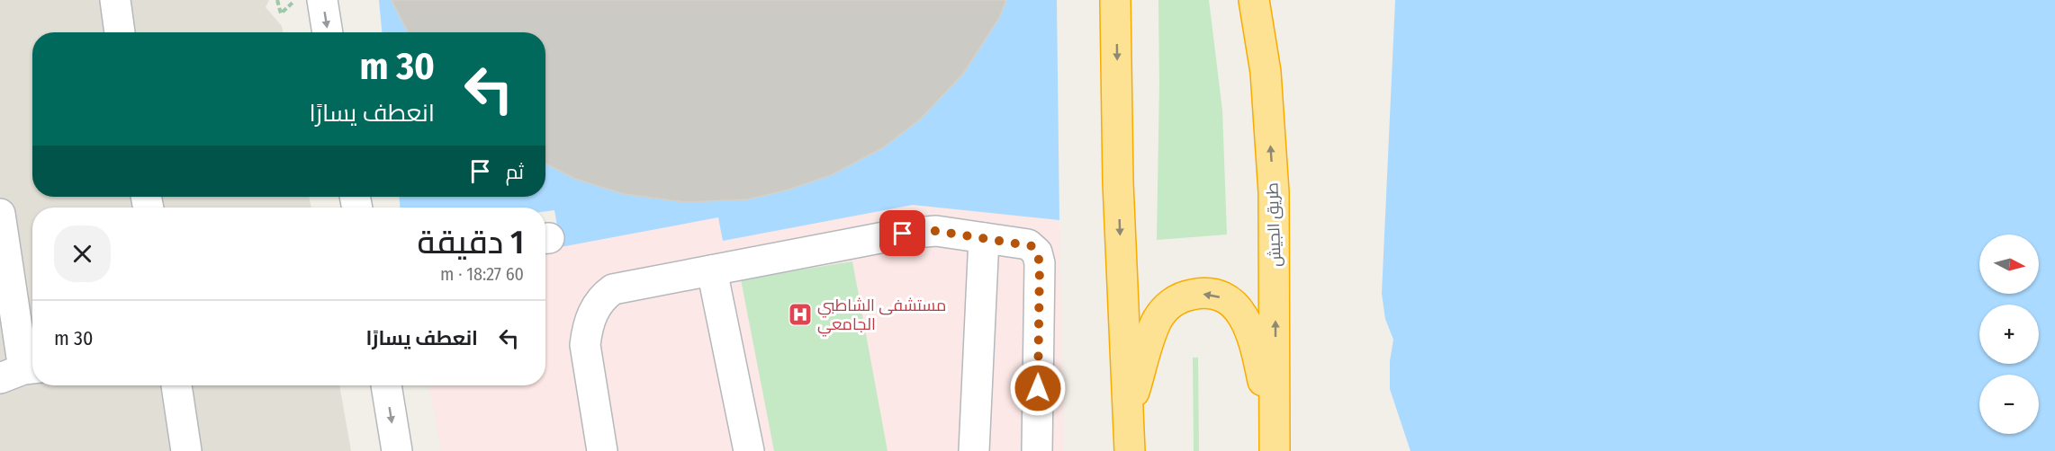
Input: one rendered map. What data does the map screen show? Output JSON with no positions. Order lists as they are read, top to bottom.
{
  "streets": {
    "highway": ["طريق الجيش"]
  },
  "places": {
    "hospital": ["مستشفى الشاطبي الجامعي"]
  },
  "north": "right",
  "page": {
    "turn": ["30 m", "انعطف يسارًا"],
    "then": "ثم",
    "heading": ["1 دقيقة", "60 m · 18:27"],
    "map_buttons": ["+", "−"],
    "list": [
      {
        "name": "انعطف يسارًا",
        "value": "30 m"
      }
    ]
  }
}
